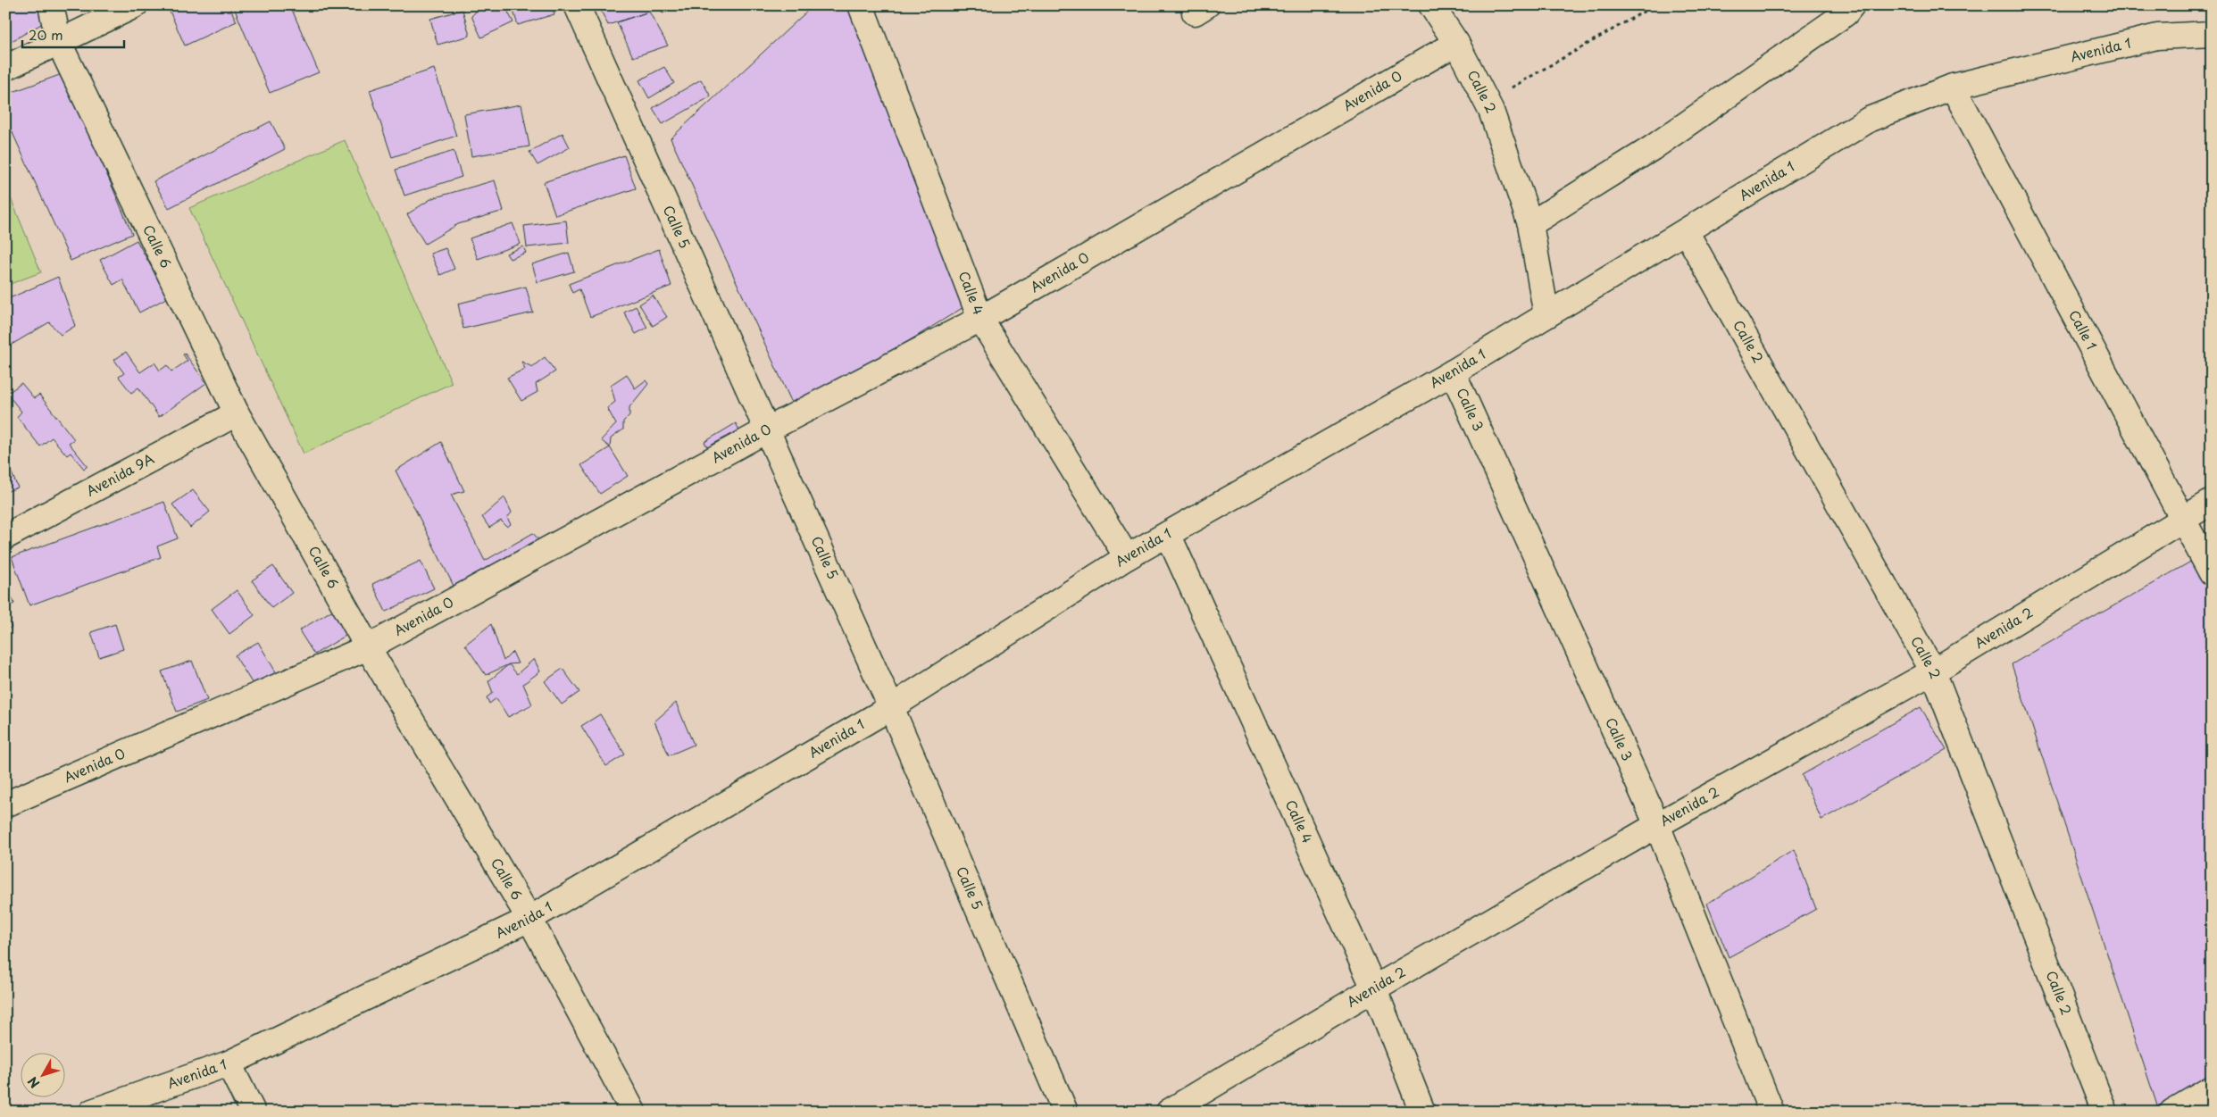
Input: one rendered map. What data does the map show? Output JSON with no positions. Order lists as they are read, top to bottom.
{
  "streets": {
    "street": [
      "Avenida 1",
      "Avenida 0",
      "Calle 2",
      "Calle 5",
      "Calle 6",
      "Calle 4",
      "Calle 1",
      "Calle 3",
      "Avenida 9A",
      "Avenida 2"
    ]
  },
  "crossings": [
    ["Avenida 1", "Calle 2"],
    ["Avenida 1", "Calle 5"],
    ["Avenida 1", "Calle 6"],
    ["Avenida 1", "Calle 4"],
    ["Avenida 1", "Calle 1"],
    ["Avenida 1", "Calle 3"],
    ["Avenida 0", "Calle 2"],
    ["Avenida 0", "Calle 5"],
    ["Avenida 0", "Calle 6"],
    ["Avenida 0", "Calle 4"],
    ["Calle 2", "Avenida 2"],
    ["Calle 6", "Avenida 9A"],
    ["Calle 4", "Avenida 2"],
    ["Calle 1", "Avenida 2"],
    ["Calle 3", "Avenida 2"]
  ],
  "scale_bar": "20 m",
  "north": "bottom left"
}
